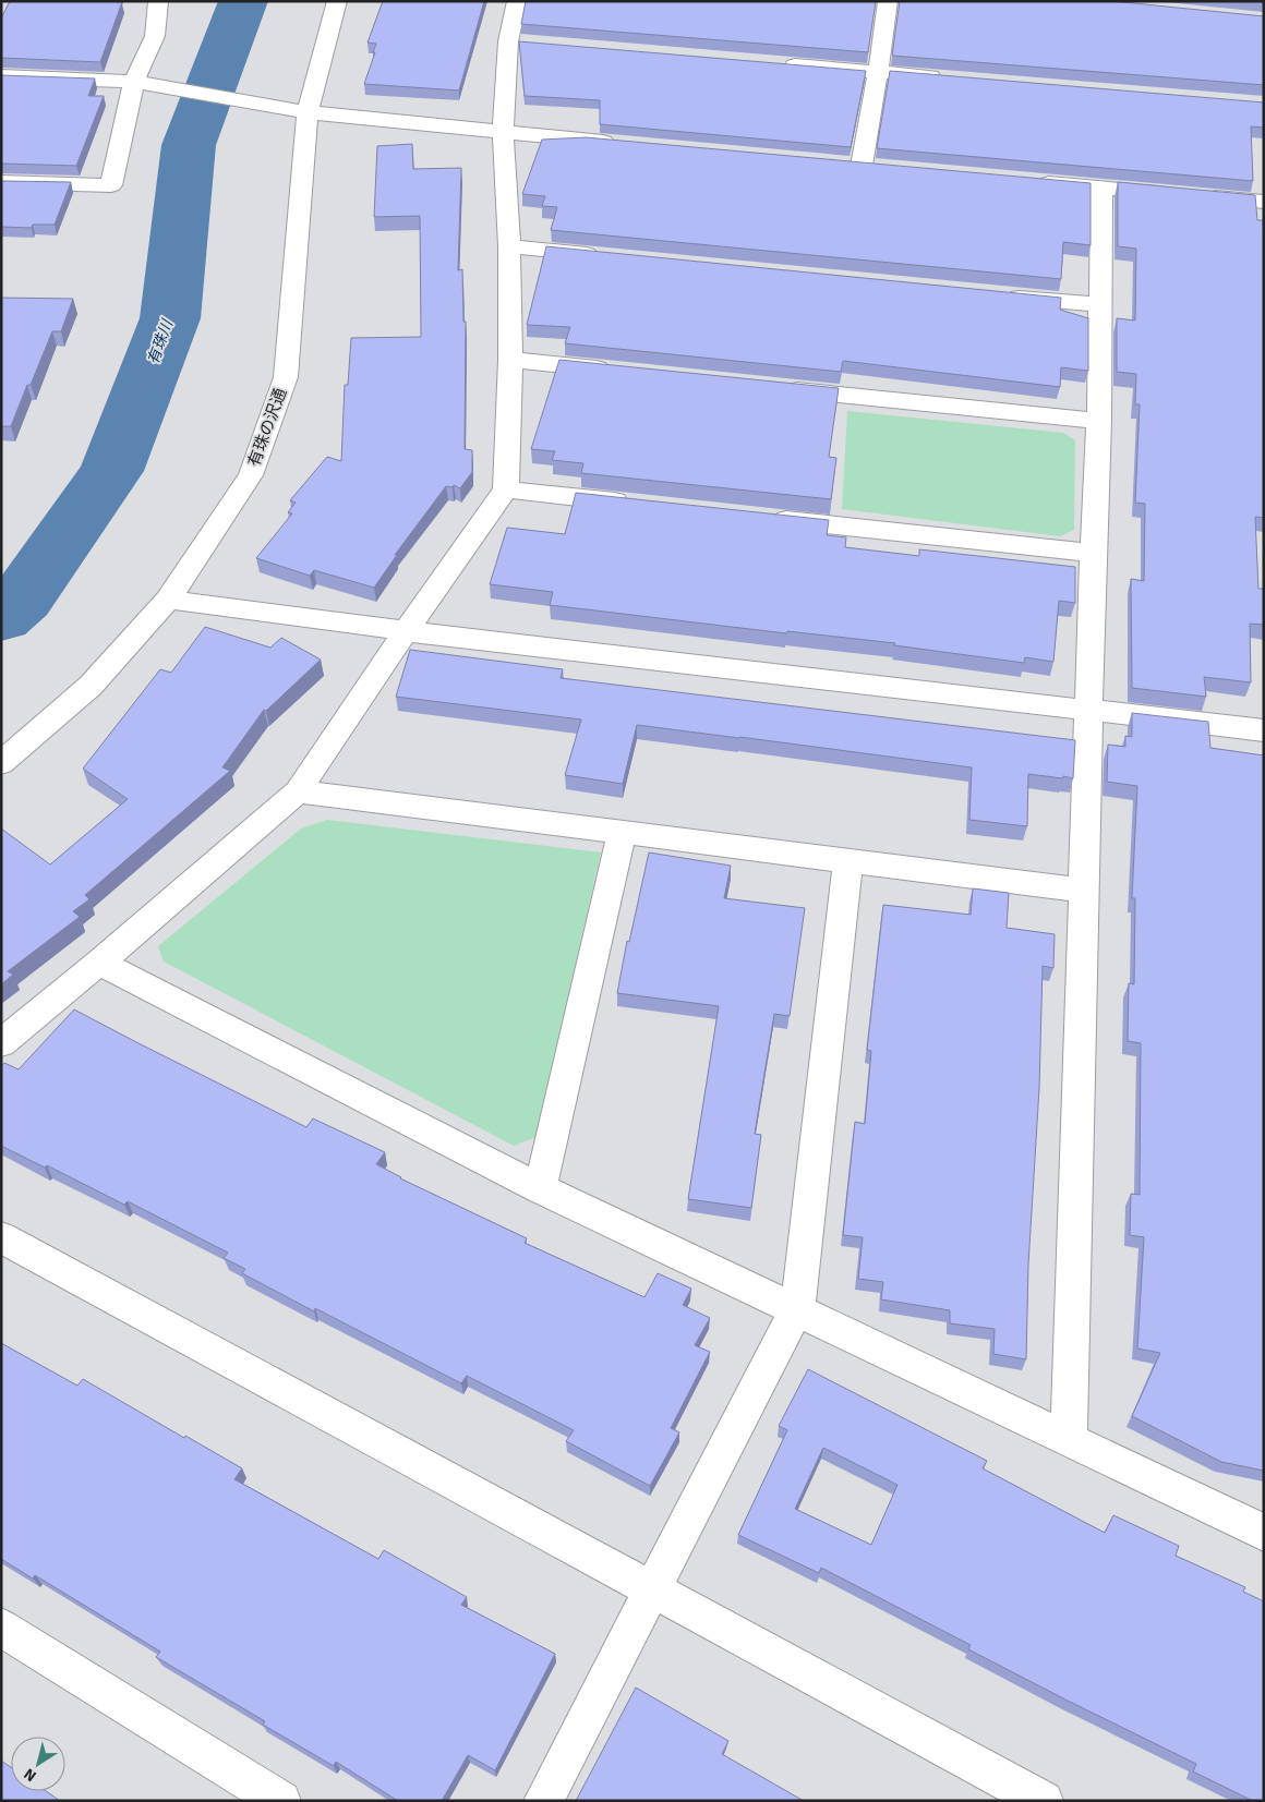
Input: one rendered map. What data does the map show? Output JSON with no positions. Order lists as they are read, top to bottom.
{
  "streets": {
    "street": ["有珠の沢通"]
  },
  "water": ["有珠川"],
  "north": "bottom left"
}
